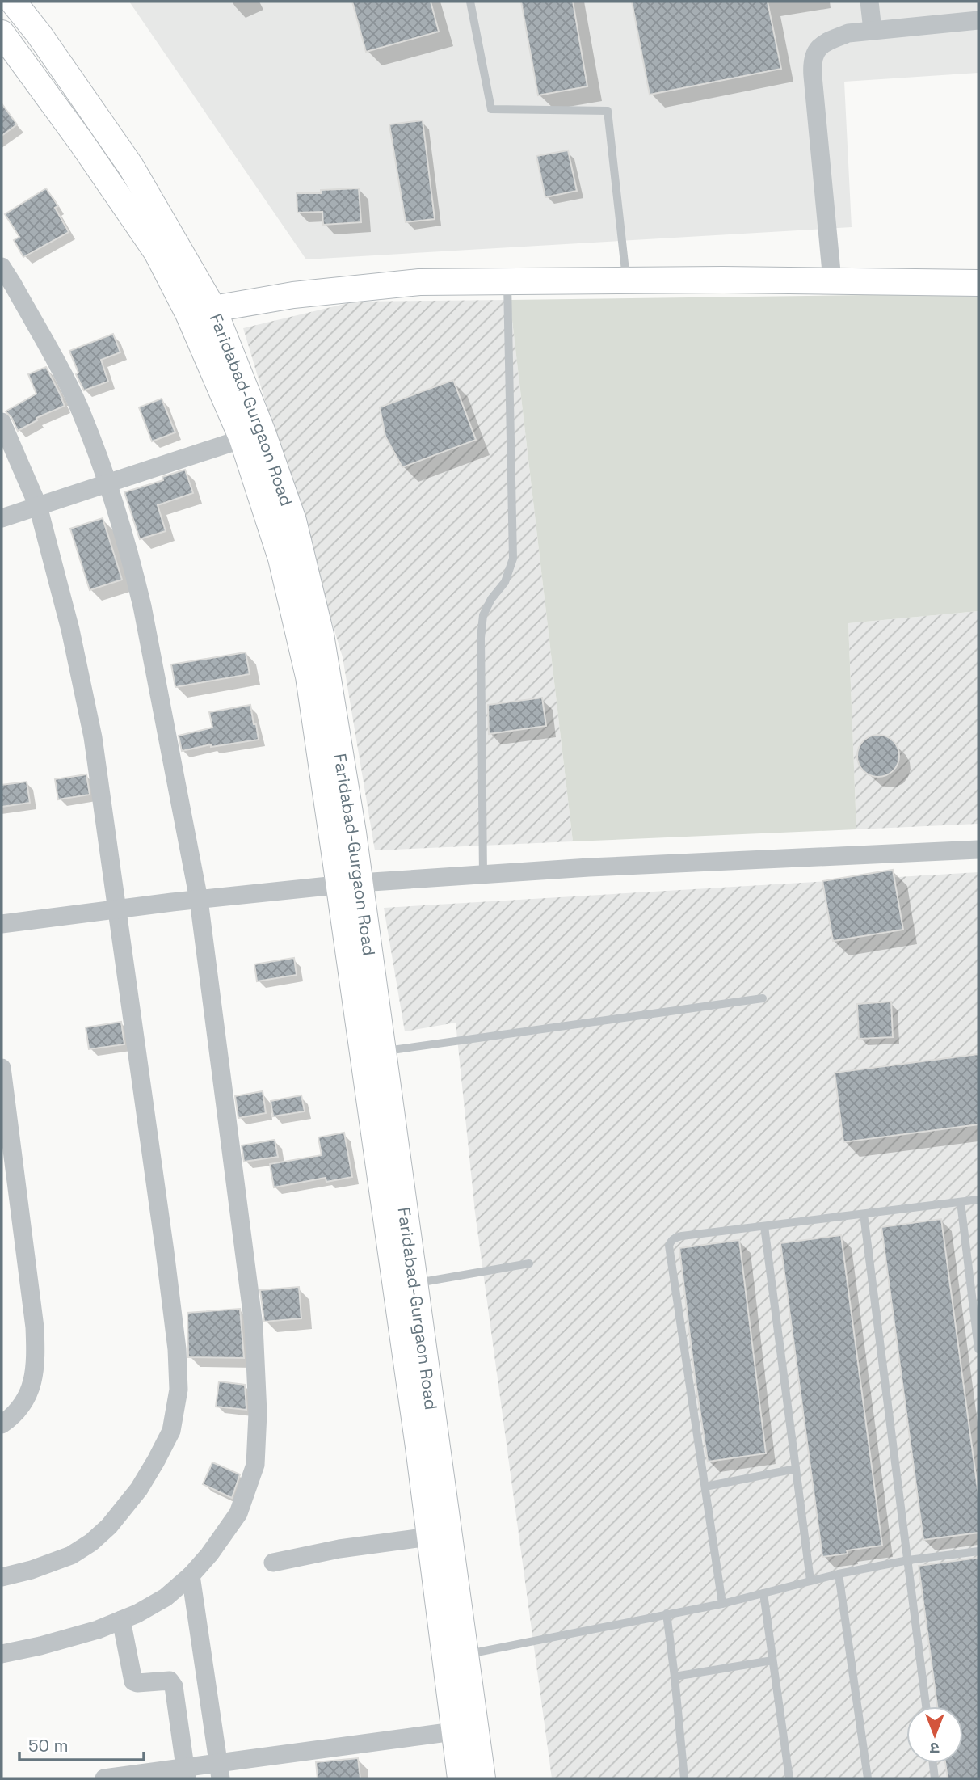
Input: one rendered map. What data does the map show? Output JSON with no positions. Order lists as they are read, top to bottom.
{
  "streets": {
    "main road": ["Faridabad-Gurgaon Road"]
  },
  "scale_bar": "50 m",
  "north": "bottom"
}
